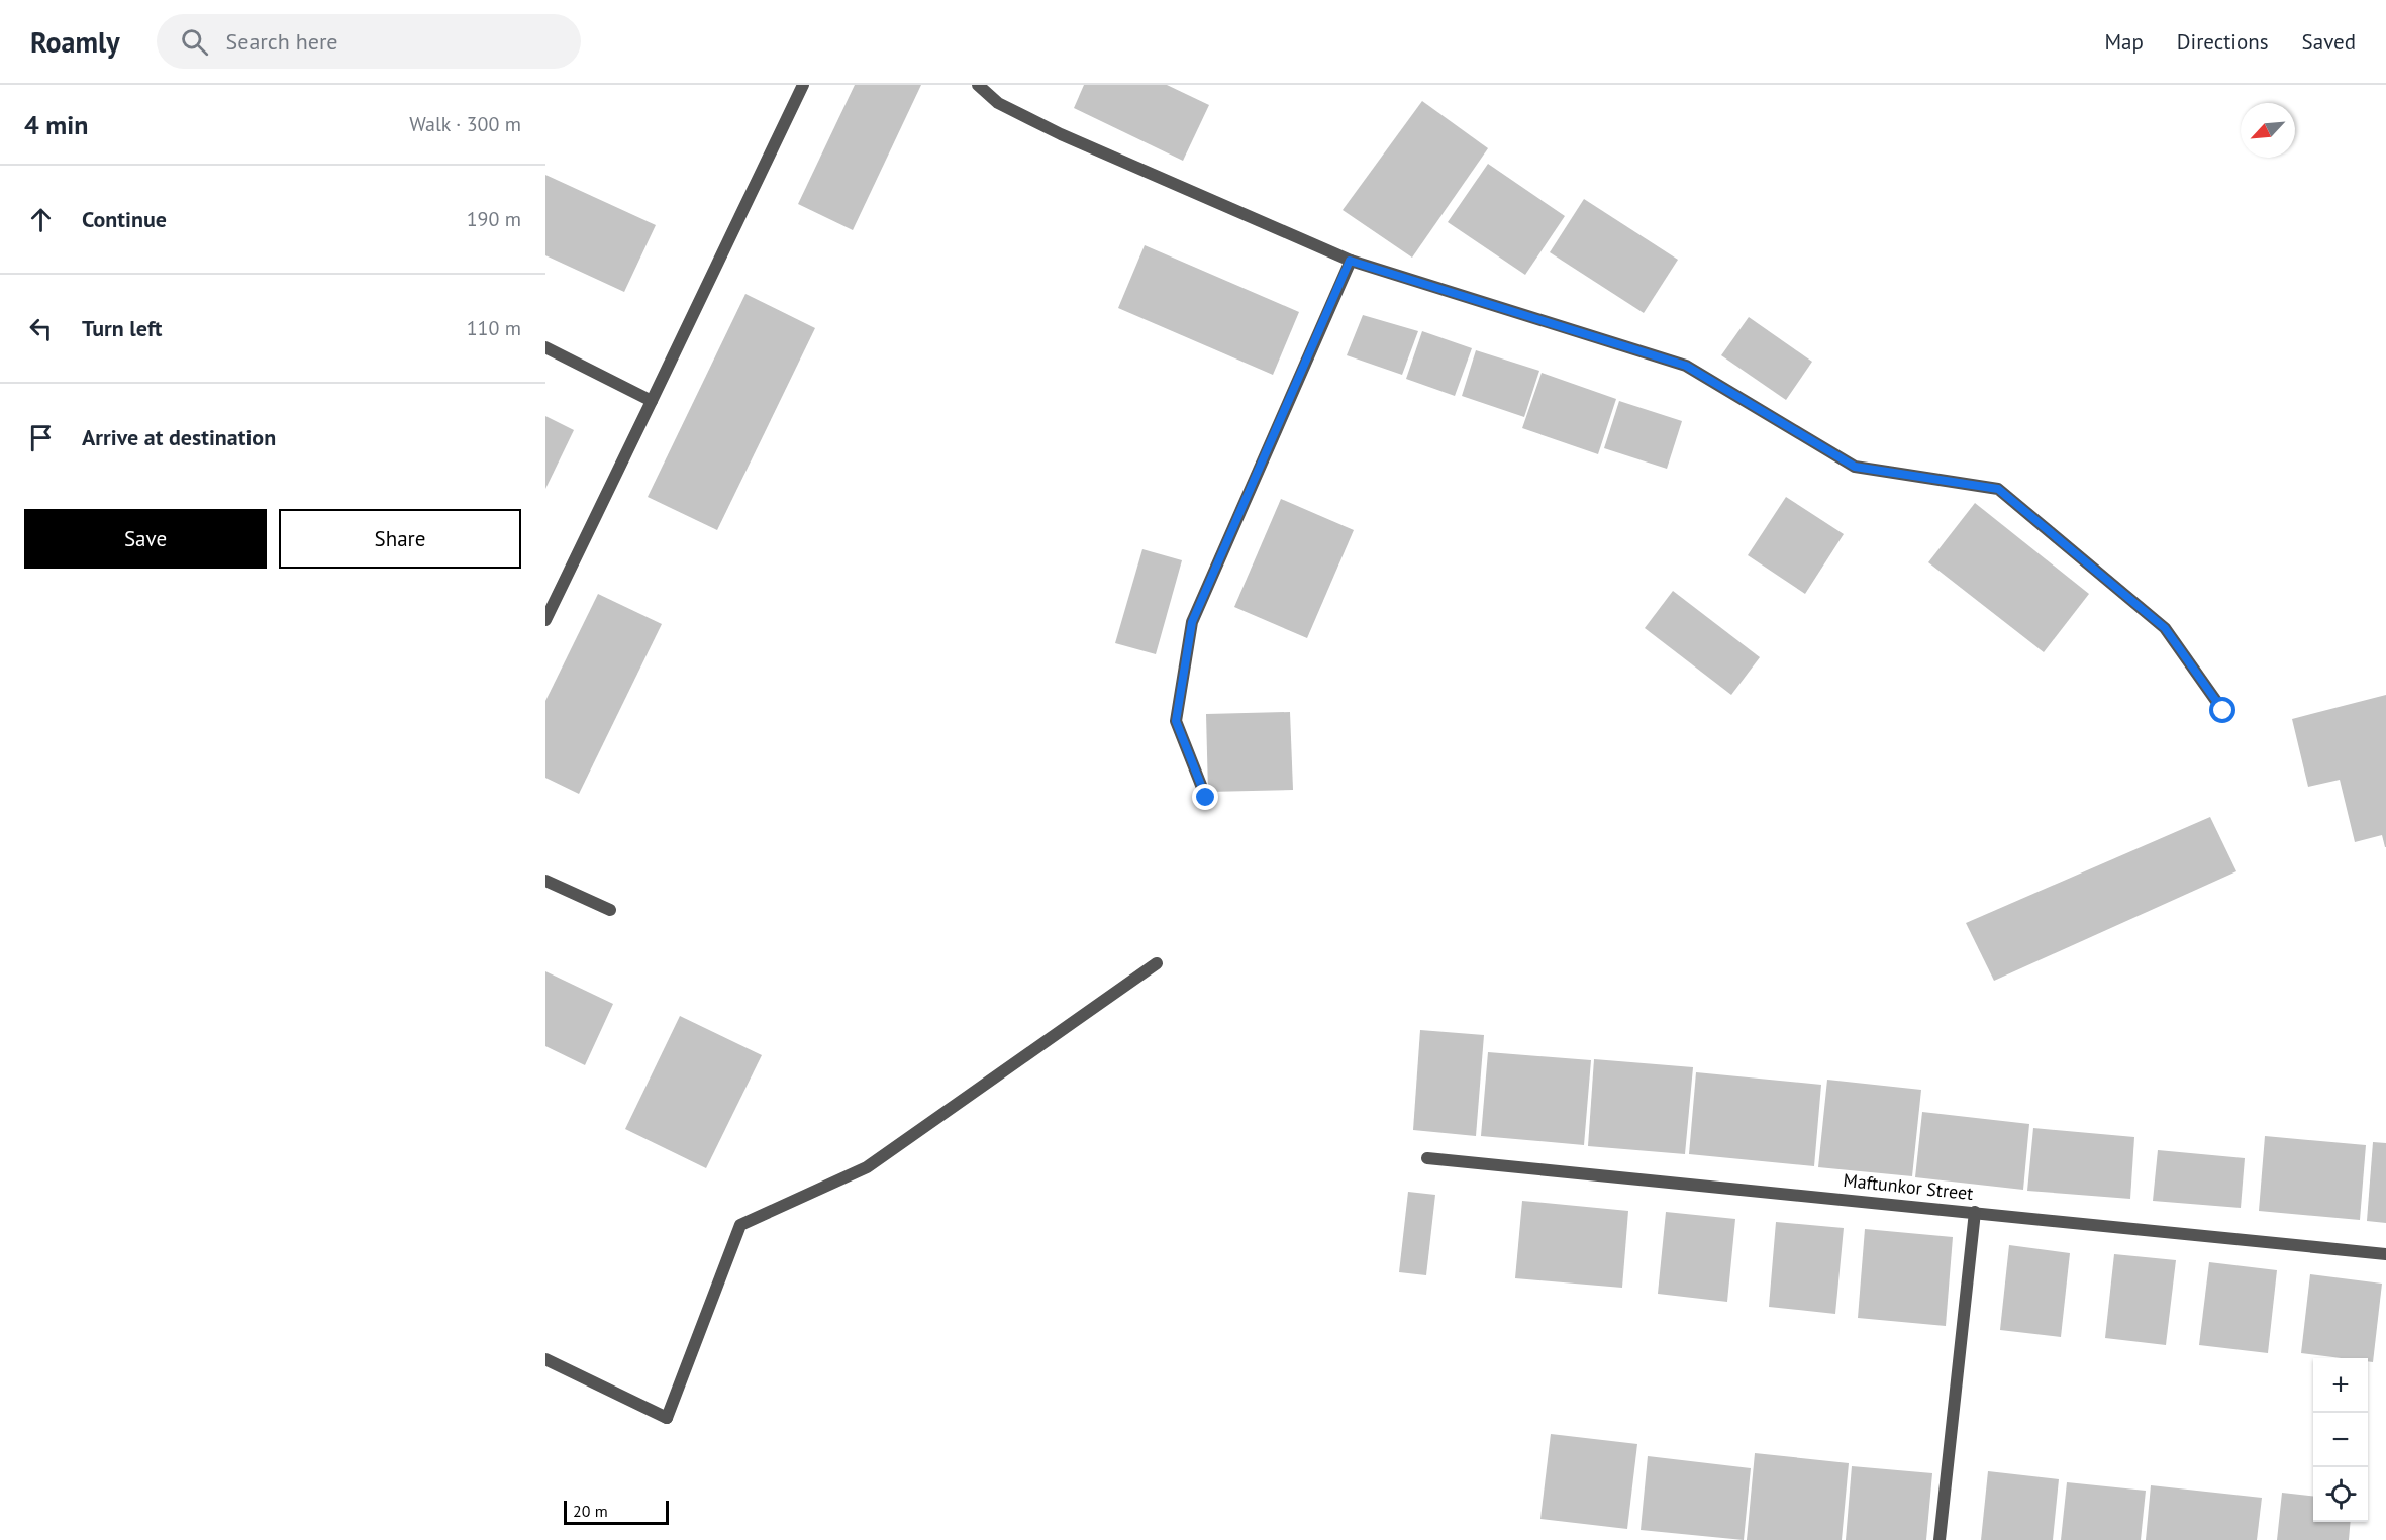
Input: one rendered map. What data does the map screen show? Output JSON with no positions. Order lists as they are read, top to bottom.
{
  "streets": {
    "street": ["Maftunkor Street"]
  },
  "scale_bar": "20 m",
  "north": "bottom left",
  "page": {
    "header": "Roamly",
    "search": "Search here",
    "nav": ["Map", "Directions", "Saved"],
    "heading": ["4 min", "Walk · 300 m"],
    "list": [
      ["Continue", "190 m"],
      ["Turn left", "110 m"],
      "Arrive at destination"
    ],
    "buttons": ["Save", "Share"],
    "map_buttons": ["+", "−"],
    "scale": "20 m"
  }
}
